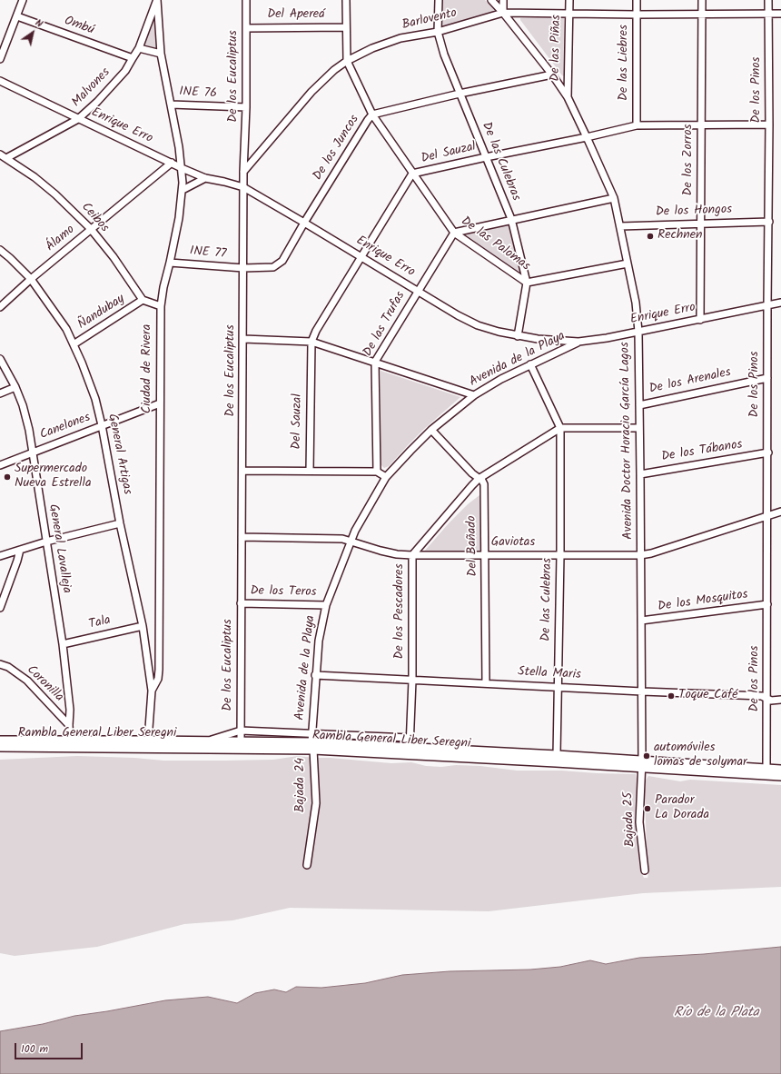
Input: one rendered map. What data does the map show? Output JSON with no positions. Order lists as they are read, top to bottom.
{
  "streets": {
    "main road": ["Rambla General Liber Seregni"],
    "street": [
      "Del Apereá",
      "Barlovento",
      "Ombú",
      "De las Piñas",
      "De las Liebres",
      "De los Eucaliptus",
      "Malvones",
      "De los Pinos",
      "INE 76",
      "Enrique Erro",
      "De los Juncos",
      "Del Sauzal",
      "De los Zorros",
      "De las Culebras",
      "De los Hongos",
      "Ceibos",
      "Álamo",
      "De las Palomas",
      "INE 77",
      "Ñandubay",
      "De las Trufas",
      "Avenida de la Playa",
      "Ciudad de Rivera",
      "De los Arenales",
      "Canelones",
      "Avenida Doctor Horacio García Lagos",
      "De los Tábanos",
      "General Artigas",
      "Gaviotas",
      "Del Bañado",
      "General Lavalleja",
      "De los Teros",
      "De los Mosquitos",
      "De los Pescadores",
      "Tala",
      "Stella Maris",
      "Coronilla",
      "Bajada 24",
      "Bajada 25"
    ]
  },
  "crossings": [
    ["Del Apereá", "De los Eucaliptus"],
    ["Del Apereá", "De las Palomas"],
    ["Barlovento", "De las Piñas"],
    ["Barlovento", "De las Liebres"],
    ["Barlovento", "De los Eucaliptus"],
    ["Barlovento", "De los Pinos"],
    ["Barlovento", "De los Zorros"],
    ["Barlovento", "De las Culebras"],
    ["Barlovento", "De las Palomas"],
    ["Barlovento", "Avenida Doctor Horacio García Lagos"],
    ["Ombú", "Malvones"],
    ["De las Piñas", "Avenida Doctor Horacio García Lagos"],
    ["De las Liebres", "Del Sauzal"],
    ["De los Eucaliptus", "INE 76"],
    ["De los Eucaliptus", "Enrique Erro"],
    ["De los Eucaliptus", "De los Juncos"],
    ["De los Eucaliptus", "INE 77"],
    ["De los Eucaliptus", "Gaviotas"],
    ["De los Eucaliptus", "De los Teros"],
    ["De los Eucaliptus", "Rambla General Liber Seregni"],
    ["Malvones", "Enrique Erro"],
    ["Malvones", "Ceibos"],
    ["Malvones", "Ciudad de Rivera"],
    ["De los Pinos", "Enrique Erro"],
    ["De los Pinos", "Del Sauzal"],
    ["De los Pinos", "De los Hongos"],
    ["De los Pinos", "De los Arenales"],
    ["De los Pinos", "De los Tábanos"],
    ["De los Pinos", "Gaviotas"],
    ["De los Pinos", "De los Mosquitos"],
    ["De los Pinos", "Stella Maris"],
    ["De los Pinos", "Rambla General Liber Seregni"],
    ["INE 76", "Ciudad de Rivera"],
    ["Enrique Erro", "De los Juncos"],
    ["Enrique Erro", "Del Sauzal"],
    ["Enrique Erro", "De los Zorros"],
    ["Enrique Erro", "De las Culebras"],
    ["Enrique Erro", "Álamo"],
    ["Enrique Erro", "De las Trufas"],
    ["Enrique Erro", "Avenida de la Playa"],
    ["Enrique Erro", "Ciudad de Rivera"],
    ["Enrique Erro", "Avenida Doctor Horacio García Lagos"],
    ["De los Juncos", "De las Culebras"],
    ["De los Juncos", "De las Palomas"],
    ["De los Juncos", "INE 77"],
    ["De los Juncos", "Avenida Doctor Horacio García Lagos"],
    ["Del Sauzal", "De los Zorros"],
    ["Del Sauzal", "De las Culebras"],
    ["Del Sauzal", "De las Palomas"],
    ["Del Sauzal", "Avenida Doctor Horacio García Lagos"],
    ["De los Zorros", "De los Hongos"],
    ["De las Culebras", "De las Palomas"],
    ["De las Culebras", "Avenida de la Playa"],
    ["De las Culebras", "Gaviotas"],
    ["De las Culebras", "De los Pescadores"],
    ["De las Culebras", "Stella Maris"],
    ["De las Culebras", "Rambla General Liber Seregni"],
    ["De los Hongos", "Avenida Doctor Horacio García Lagos"],
    ["Ceibos", "Álamo"],
    ["Ceibos", "Ñandubay"],
    ["Álamo", "General Artigas"],
    ["De las Palomas", "De las Trufas"],
    ["De las Palomas", "Avenida Doctor Horacio García Lagos"],
    ["INE 77", "Ciudad de Rivera"],
    ["Ñandubay", "General Artigas"],
    ["Avenida de la Playa", "Gaviotas"],
    ["Avenida de la Playa", "Del Bañado"],
    ["Avenida de la Playa", "De los Teros"],
    ["Avenida de la Playa", "Stella Maris"],
    ["Avenida de la Playa", "Rambla General Liber Seregni"],
    ["Avenida de la Playa", "Bajada 24"],
    ["Ciudad de Rivera", "Canelones"],
    ["Ciudad de Rivera", "General Artigas"],
    ["Ciudad de Rivera", "Rambla General Liber Seregni"],
    ["De los Arenales", "Avenida Doctor Horacio García Lagos"],
    ["Canelones", "General Artigas"],
    ["Canelones", "General Lavalleja"],
    ["Avenida Doctor Horacio García Lagos", "De los Tábanos"],
    ["Avenida Doctor Horacio García Lagos", "Gaviotas"],
    ["Avenida Doctor Horacio García Lagos", "De los Mosquitos"],
    ["Avenida Doctor Horacio García Lagos", "Stella Maris"],
    ["Avenida Doctor Horacio García Lagos", "Rambla General Liber Seregni"],
    ["Avenida Doctor Horacio García Lagos", "Bajada 25"],
    ["General Artigas", "Tala"],
    ["Gaviotas", "Del Bañado"],
    ["Gaviotas", "De los Pescadores"],
    ["Del Bañado", "De los Pescadores"],
    ["Del Bañado", "Stella Maris"],
    ["General Lavalleja", "Tala"],
    ["General Lavalleja", "Coronilla"],
    ["General Lavalleja", "Rambla General Liber Seregni"],
    ["De los Pescadores", "Stella Maris"],
    ["De los Pescadores", "Rambla General Liber Seregni"],
    ["Rambla General Liber Seregni", "Bajada 24"],
    ["Rambla General Liber Seregni", "Bajada 25"]
  ],
  "water": ["Río de la Plata"],
  "places": [
    "Rechnen",
    "Supermercado Nueva Estrella",
    "Toque Café",
    "automóviles lomas de solymar",
    "Parador La Dorada"
  ],
  "scale_bar": "100 m",
  "north": "top right"
}
